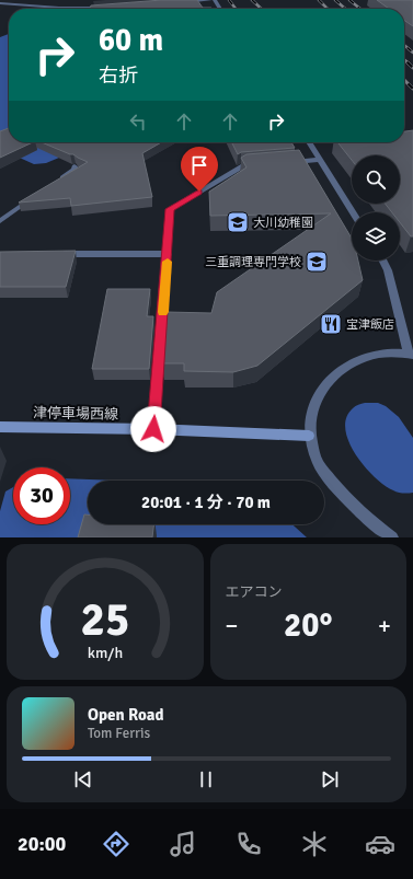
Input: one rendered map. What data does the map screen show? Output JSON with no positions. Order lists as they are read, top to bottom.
{
  "streets": {
    "main road": ["津停車場西線"]
  },
  "places": {
    "school or university": ["大川幼稚園", "三重調理専門学校"],
    "restaurant": ["宝津飯店"]
  },
  "page": {
    "turn": ["60 m", "右折"],
    "limit": "30",
    "trip": "20:01 · 1 分 · 70 m",
    "tile": "エアコン",
    "heat": ["−", "20°", "+"],
    "song": ["Open Road", "Tom Ferris"],
    "tabs": "20:00",
    "gauge": ["25", "km/h"]
  }
}
